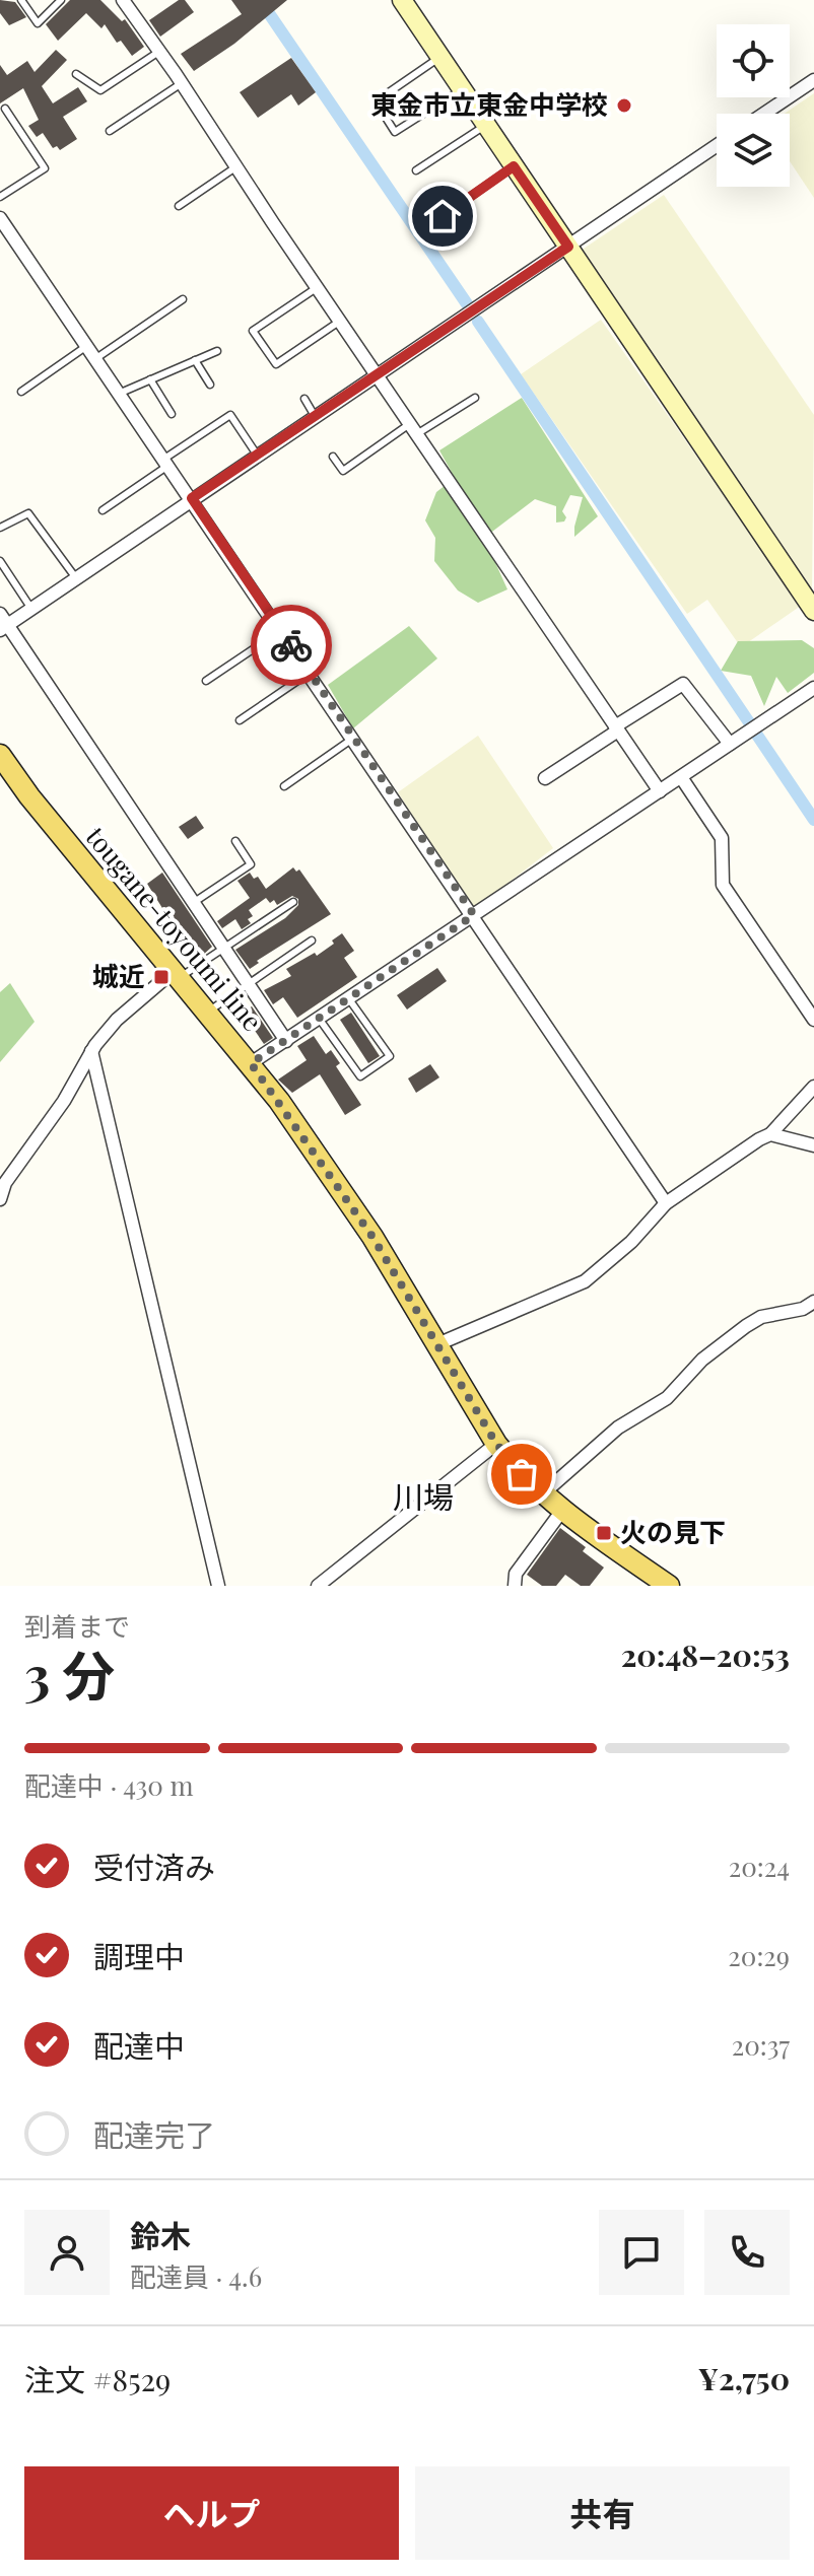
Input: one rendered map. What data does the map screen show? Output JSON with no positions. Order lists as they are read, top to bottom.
{
  "streets": {
    "main road": ["tougane-toyoumi line"]
  },
  "districts": ["川場"],
  "places": {
    "other": ["東金市立東金中学校"],
    "transit": ["城近", "火の見下"]
  },
  "page": {
    "heading": ["3 分", "到着まで", "20:48–20:53"],
    "panel": [
      "鈴木",
      "配達員 · 4.6",
      "注文 #8529",
      "¥2,750"
    ],
    "bar": "配達中 · 430 m",
    "list": [
      ["受付済み", "20:24"],
      ["調理中", "20:29"],
      ["配達中", "20:37"],
      "配達完了"
    ],
    "buttons": ["ヘルプ", "共有"]
  }
}
